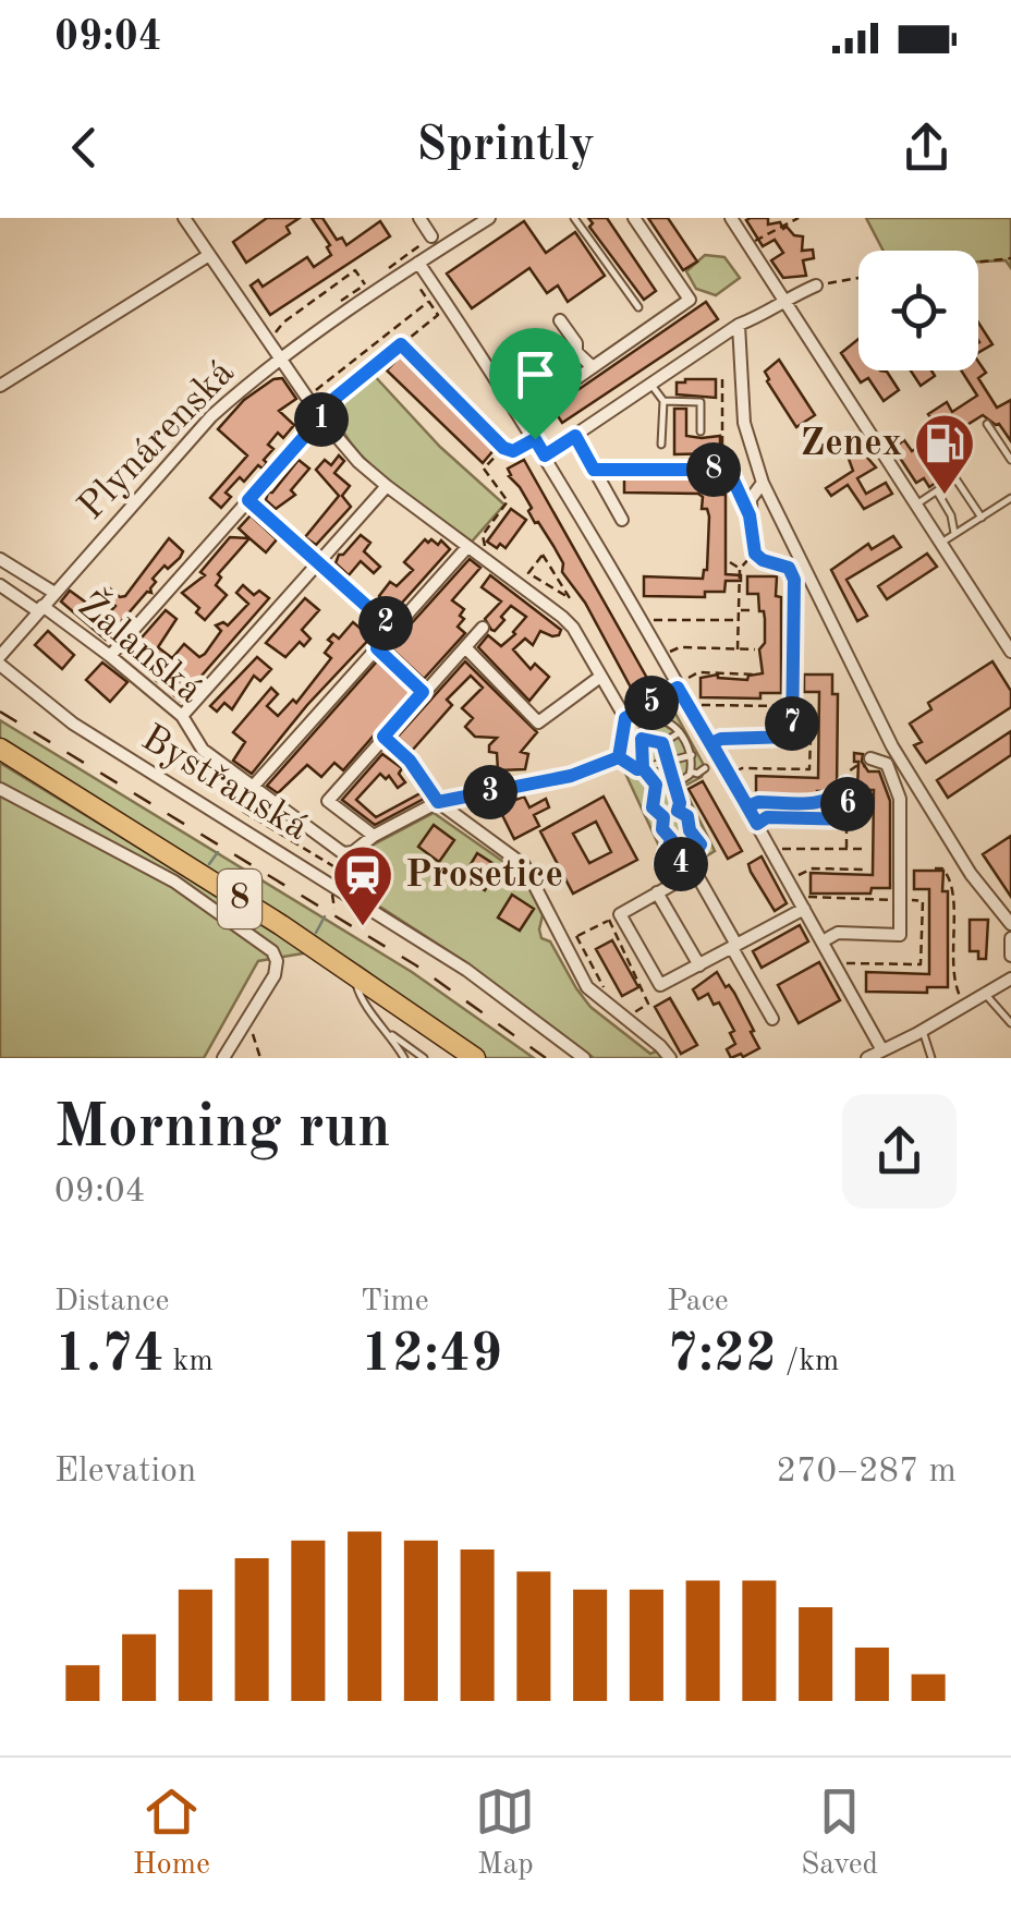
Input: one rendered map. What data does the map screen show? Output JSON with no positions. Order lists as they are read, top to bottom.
{
  "streets": {
    "main road": ["8"],
    "street": ["Plynárenská", "Žalanská", "Bystřanská"]
  },
  "crossings": [
    ["Plynárenská", "Žalanská"]
  ],
  "places": {
    "fuel station": ["Zenex"],
    "station": ["Prosetice"]
  },
  "page": {
    "status": "09:04",
    "header": "Sprintly",
    "pins": [
      "1",
      "8",
      "2",
      "5",
      "7",
      "3",
      "6",
      "4"
    ],
    "heading": ["Morning run", "09:04"],
    "stats": [
      ["Distance", "1.74 km"],
      ["Time", "12:49"],
      ["Pace", "7:22 /km"]
    ],
    "chart": ["Elevation", "270–287 m"],
    "tabs": ["Home", "Map", "Saved"]
  }
}
